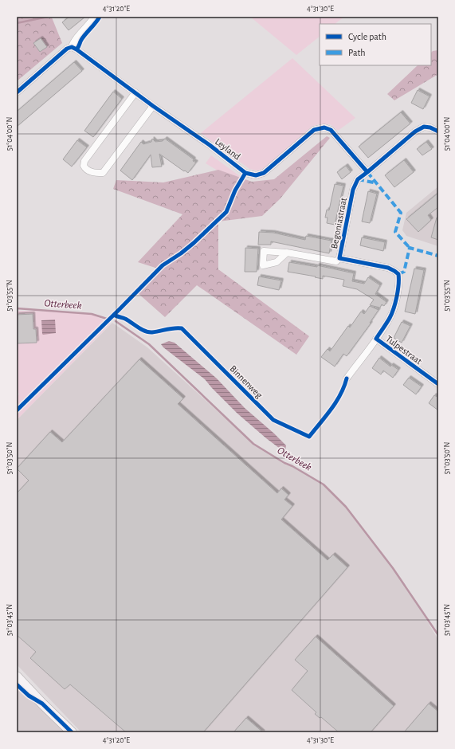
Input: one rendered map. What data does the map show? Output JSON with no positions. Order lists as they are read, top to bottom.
{
  "streets": {
    "street": ["Leyland", "Begoniastraat", "Tulpestraat"],
    "cycle path": ["Binnenweg"]
  },
  "crossings": [
    ["Leyland", "Begoniastraat"],
    ["Begoniastraat", "Tulpestraat"]
  ],
  "water": ["Otterbeek"],
  "legend": ["Cycle path", "Path"],
  "coordinates": [
    "4°31'20\"E",
    "4°31'30\"E",
    "51°04'00\"N",
    "51°03'55\"N",
    "51°03'50\"N",
    "51°03'45\"N"
  ]
}
